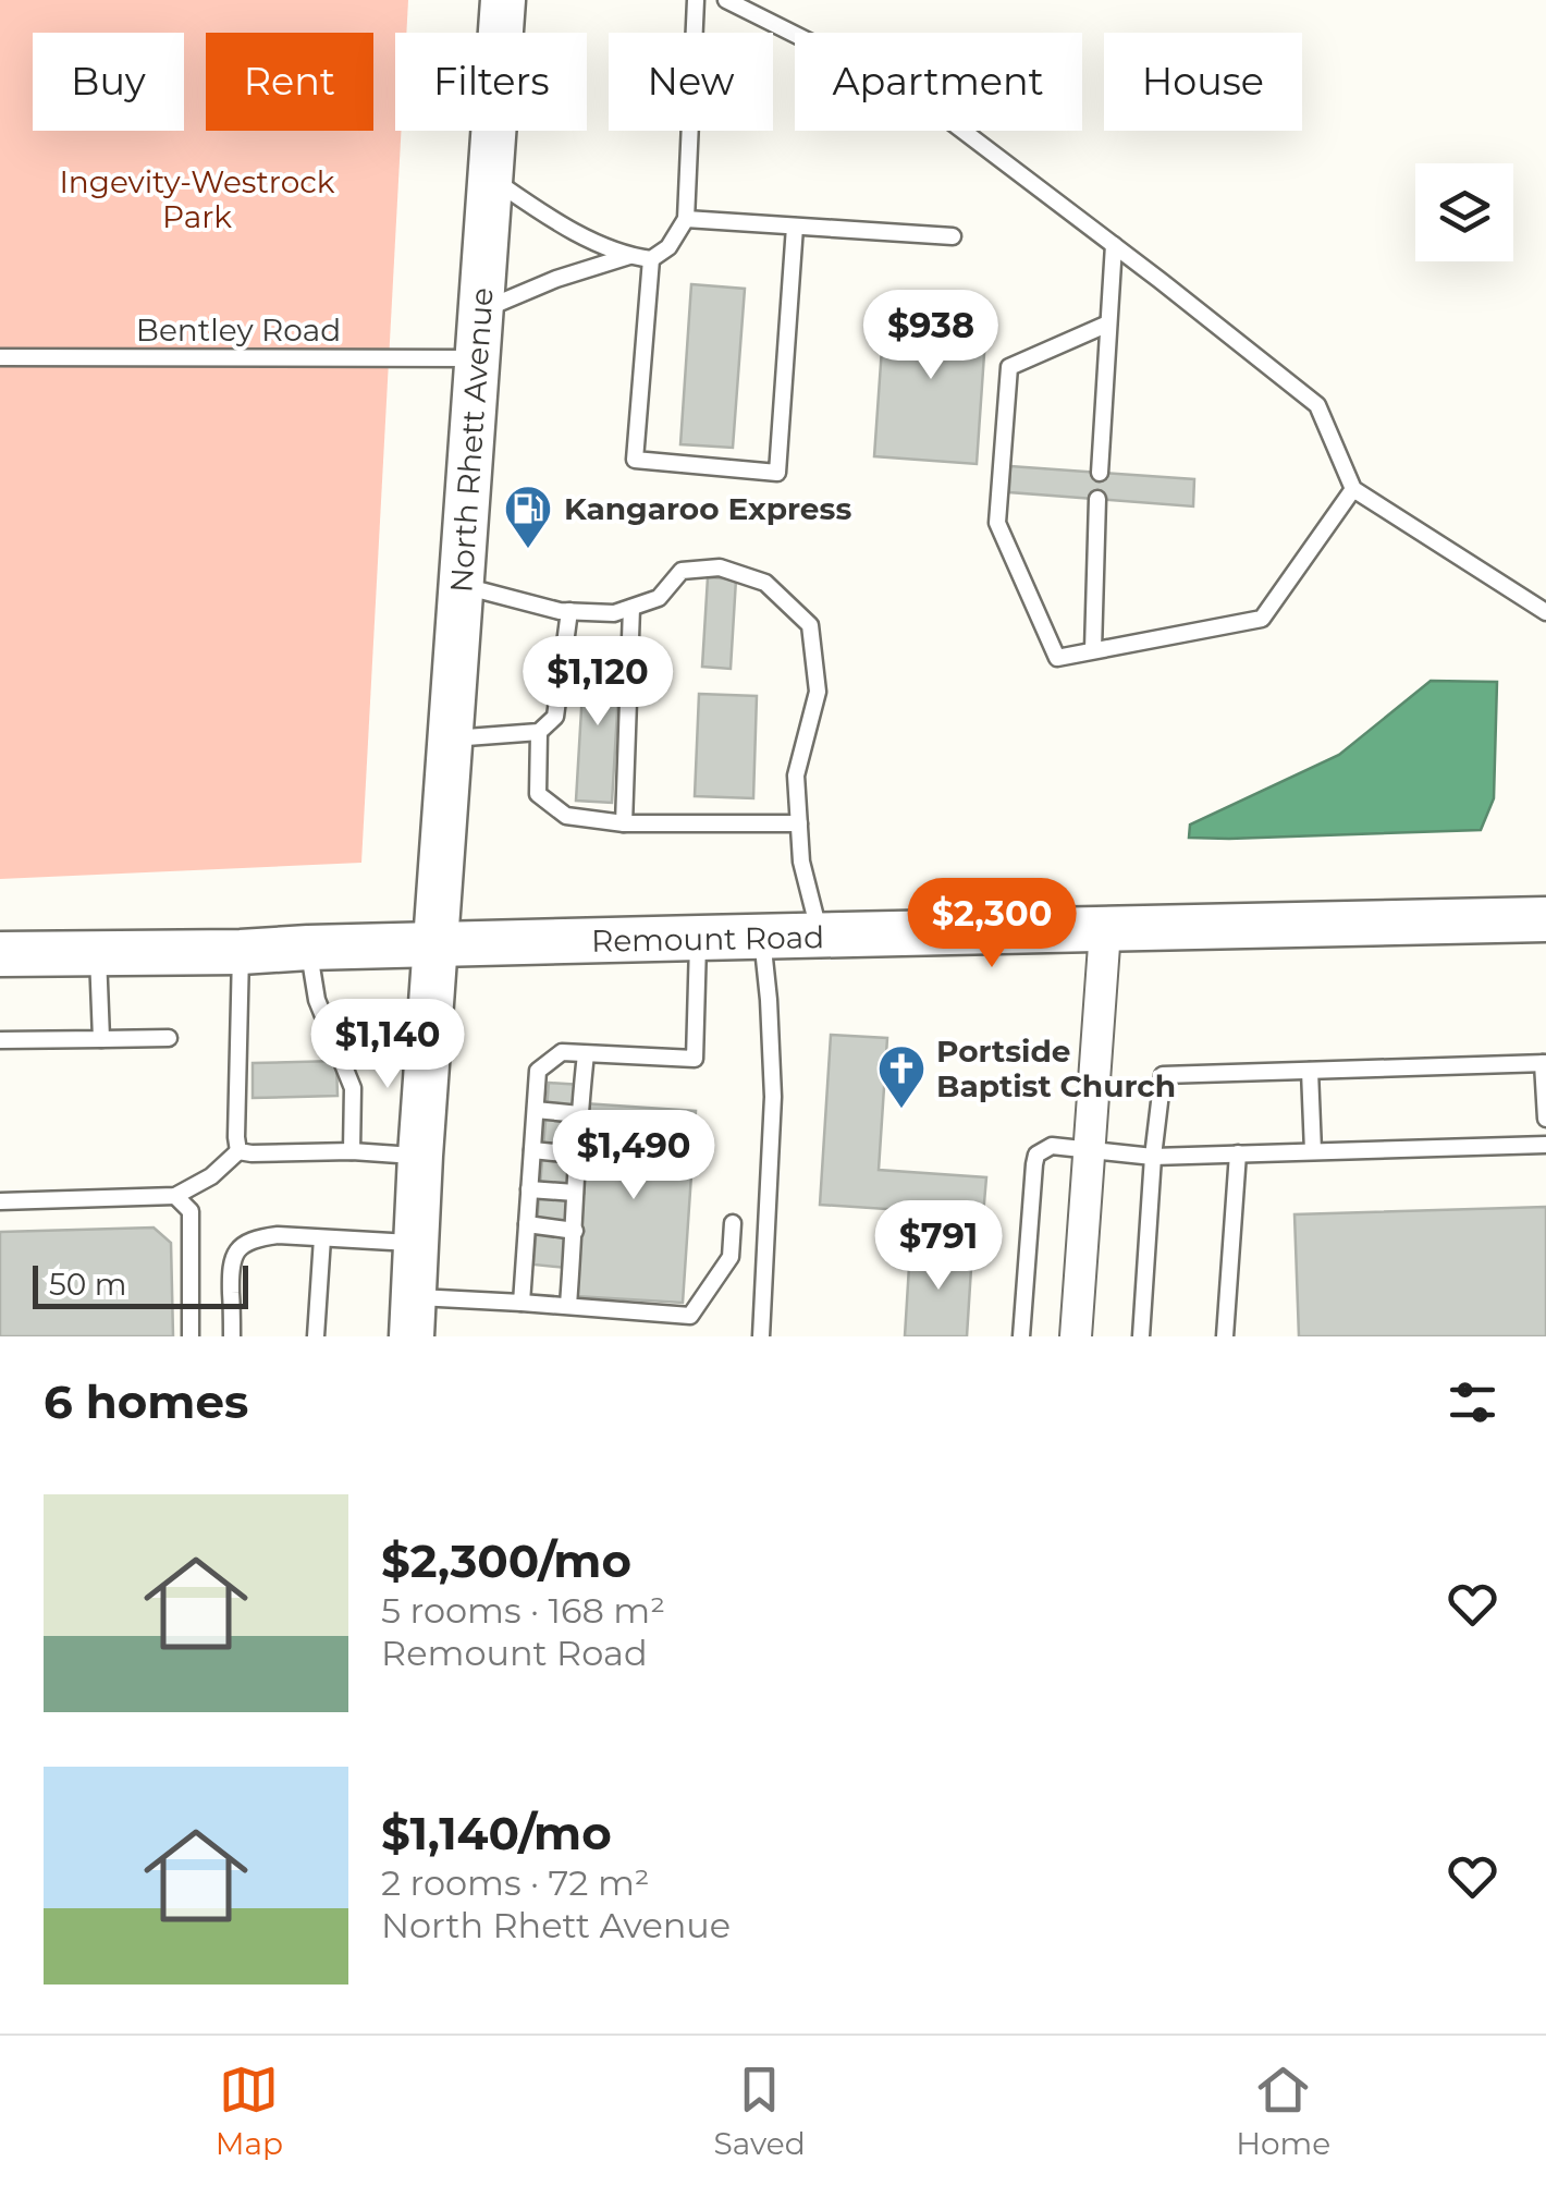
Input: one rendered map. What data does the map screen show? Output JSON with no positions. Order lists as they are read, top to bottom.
{
  "streets": {
    "main road": ["North Rhett Avenue", "Remount Road"],
    "lane": ["Bentley Road"]
  },
  "crossings": [
    ["Bentley Road", "North Rhett Avenue"],
    ["North Rhett Avenue", "Remount Road"]
  ],
  "parks": ["Ingevity-Westrock Park"],
  "places": {
    "fuel station": ["Kangaroo Express"],
    "church": ["Portside Baptist Church"]
  },
  "scale_bar": "50 m",
  "page": {
    "chip": [
      "Buy",
      "Rent",
      "Filters",
      "New",
      "Apartment",
      "House"
    ],
    "price": [
      "$938",
      "$1,120",
      "$2,300",
      "$1,140",
      "$1,490",
      "$791"
    ],
    "scale": "50 m",
    "heading": "6 homes",
    "list": [
      {
        "name": "$2,300/mo",
        "note": "5 rooms · 168 m² · Remount Road"
      },
      {
        "name": "$1,140/mo",
        "note": "2 rooms · 72 m² · North Rhett Avenue"
      }
    ],
    "tabs": ["Map", "Saved", "Home"]
  }
}
